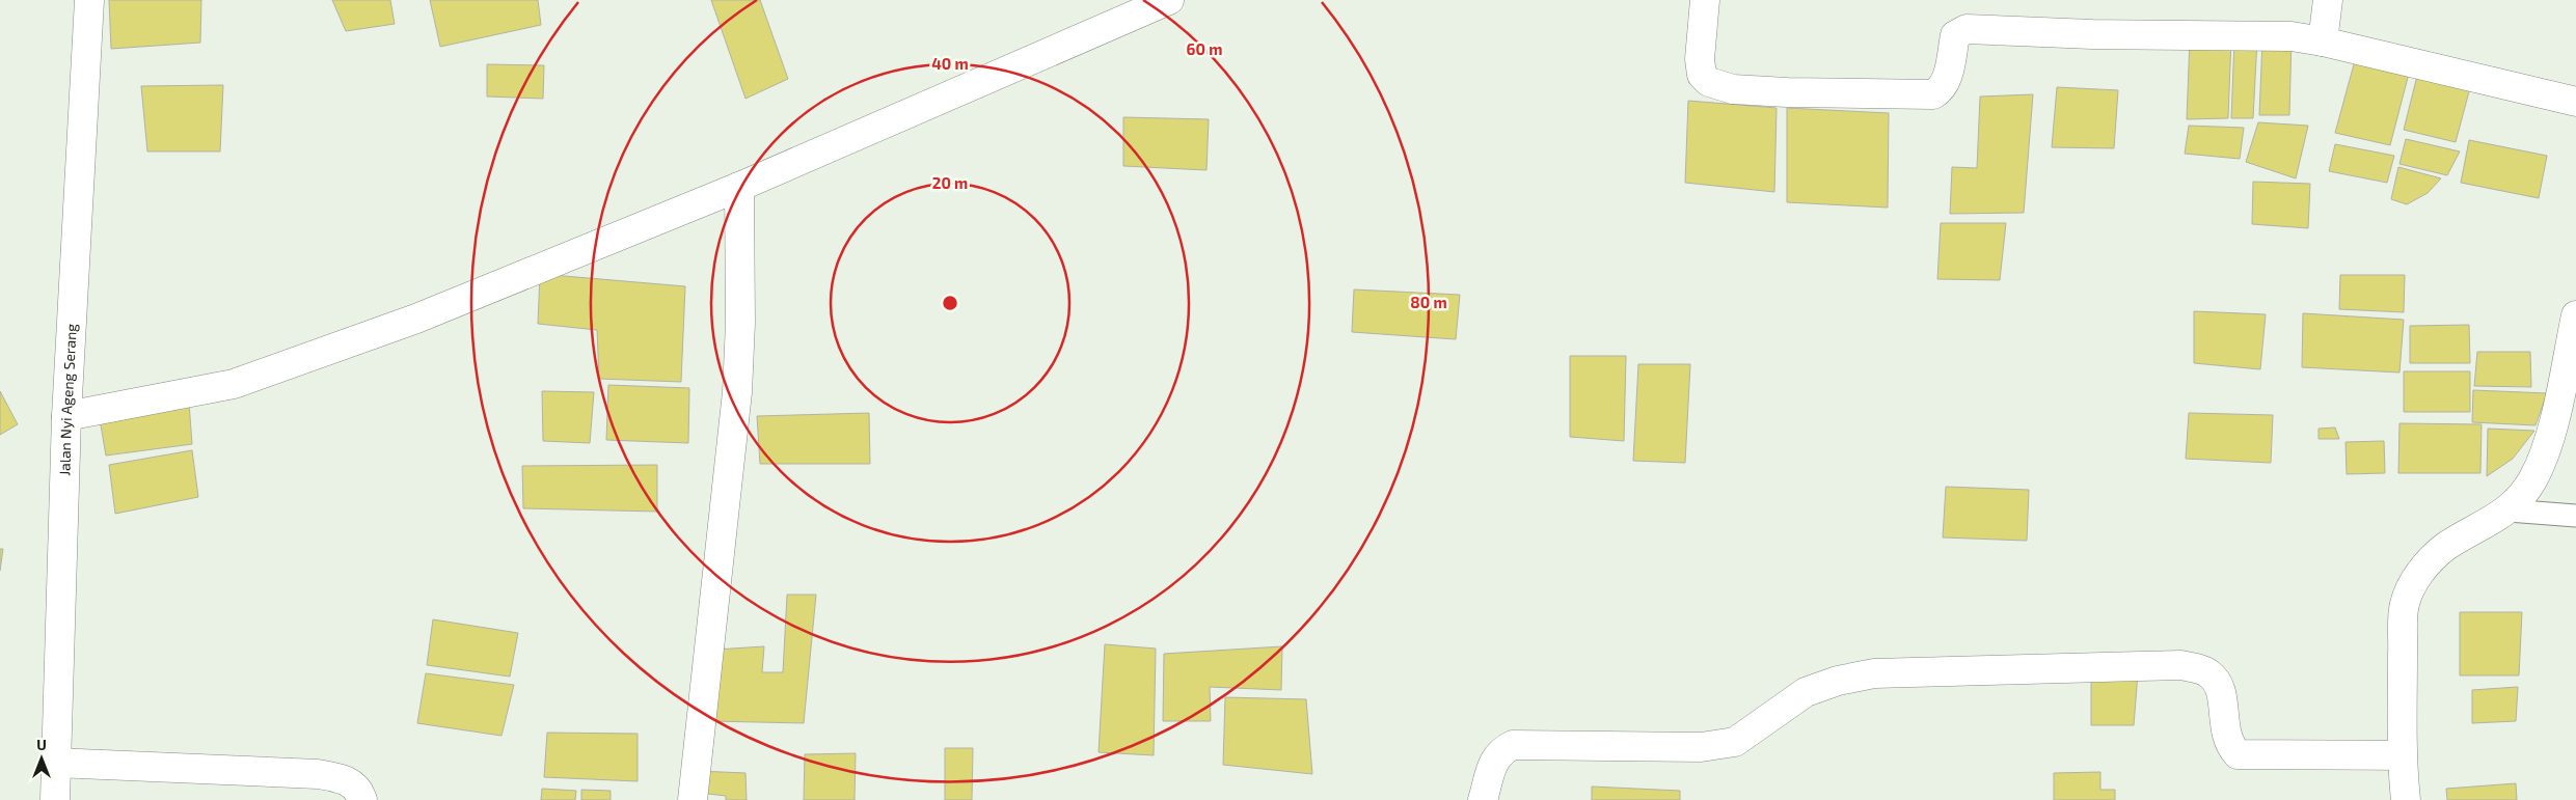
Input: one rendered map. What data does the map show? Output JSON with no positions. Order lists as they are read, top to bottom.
{
  "streets": {
    "street": ["Jalan Nyi Ageng Serang"]
  },
  "north": "top",
  "rings": [
    "60 m",
    "40 m",
    "20 m",
    "80 m"
  ]
}
